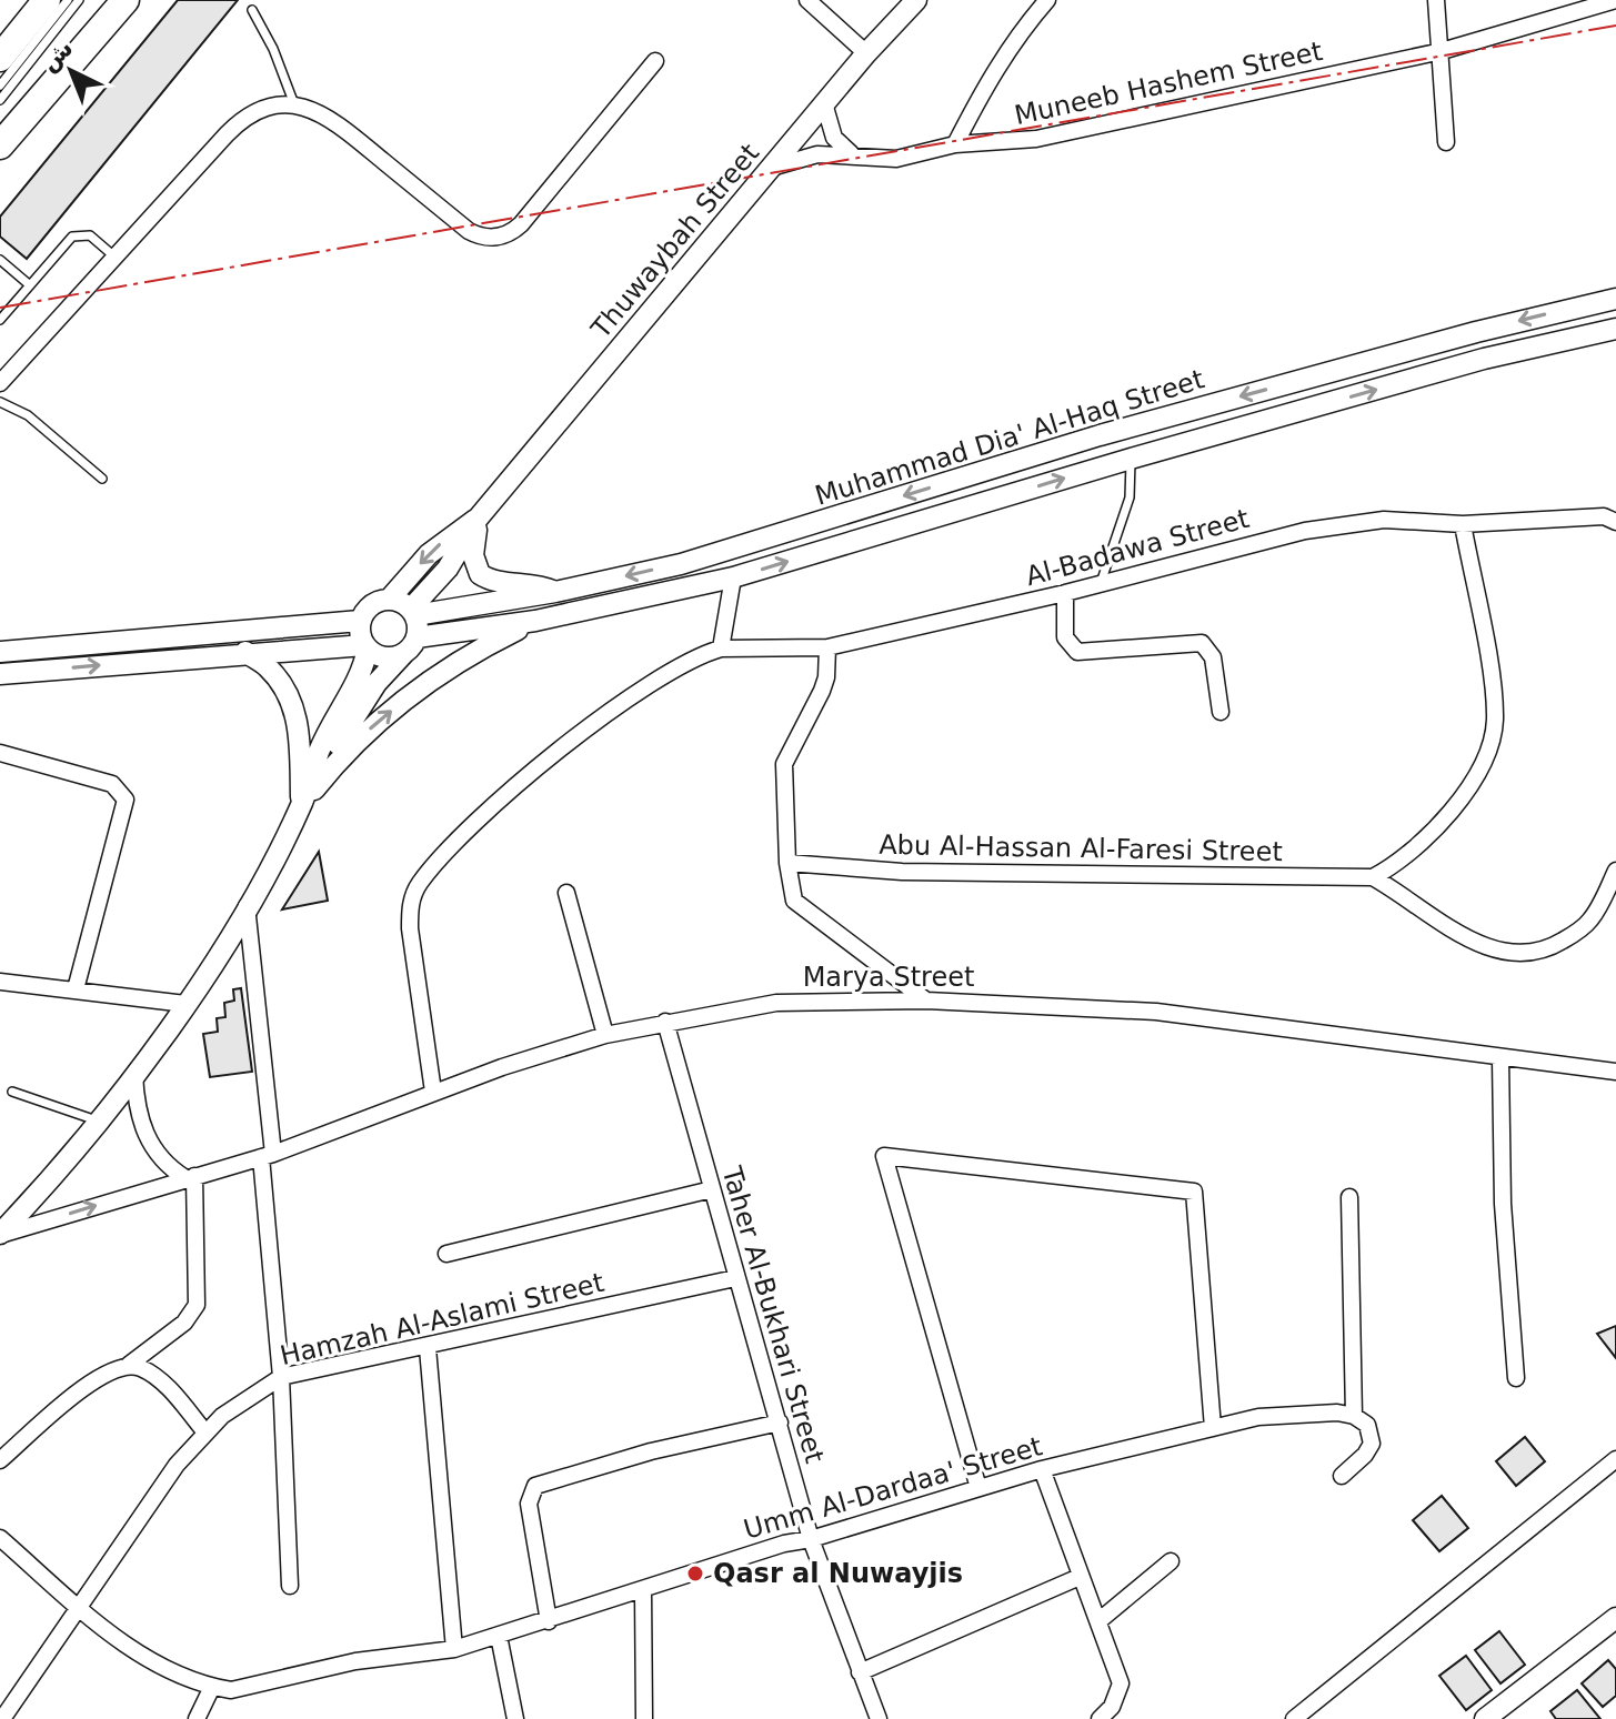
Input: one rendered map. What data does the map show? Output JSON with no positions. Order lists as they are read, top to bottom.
{
  "streets": {
    "main road": ["Thuwaybah Street", "Muhammad Dia' Al-Haq Street"],
    "street": [
      "Muneeb Hashem Street",
      "Al-Badawa Street",
      "Abu Al-Hassan Al-Faresi Street",
      "Marya Street",
      "Taher Al-Bukhari Street",
      "Hamzah Al-Aslami Street",
      "Umm Al-Dardaa' Street"
    ]
  },
  "crossings": [
    ["Muneeb Hashem Street", "Thuwaybah Street"],
    ["Thuwaybah Street", "Muhammad Dia' Al-Haq Street"],
    ["Marya Street", "Taher Al-Bukhari Street"],
    ["Taher Al-Bukhari Street", "Hamzah Al-Aslami Street"],
    ["Taher Al-Bukhari Street", "Umm Al-Dardaa' Street"],
    ["Hamzah Al-Aslami Street", "Umm Al-Dardaa' Street"]
  ],
  "places": ["Qasr al Nuwayjis"],
  "north": "top left"
}
